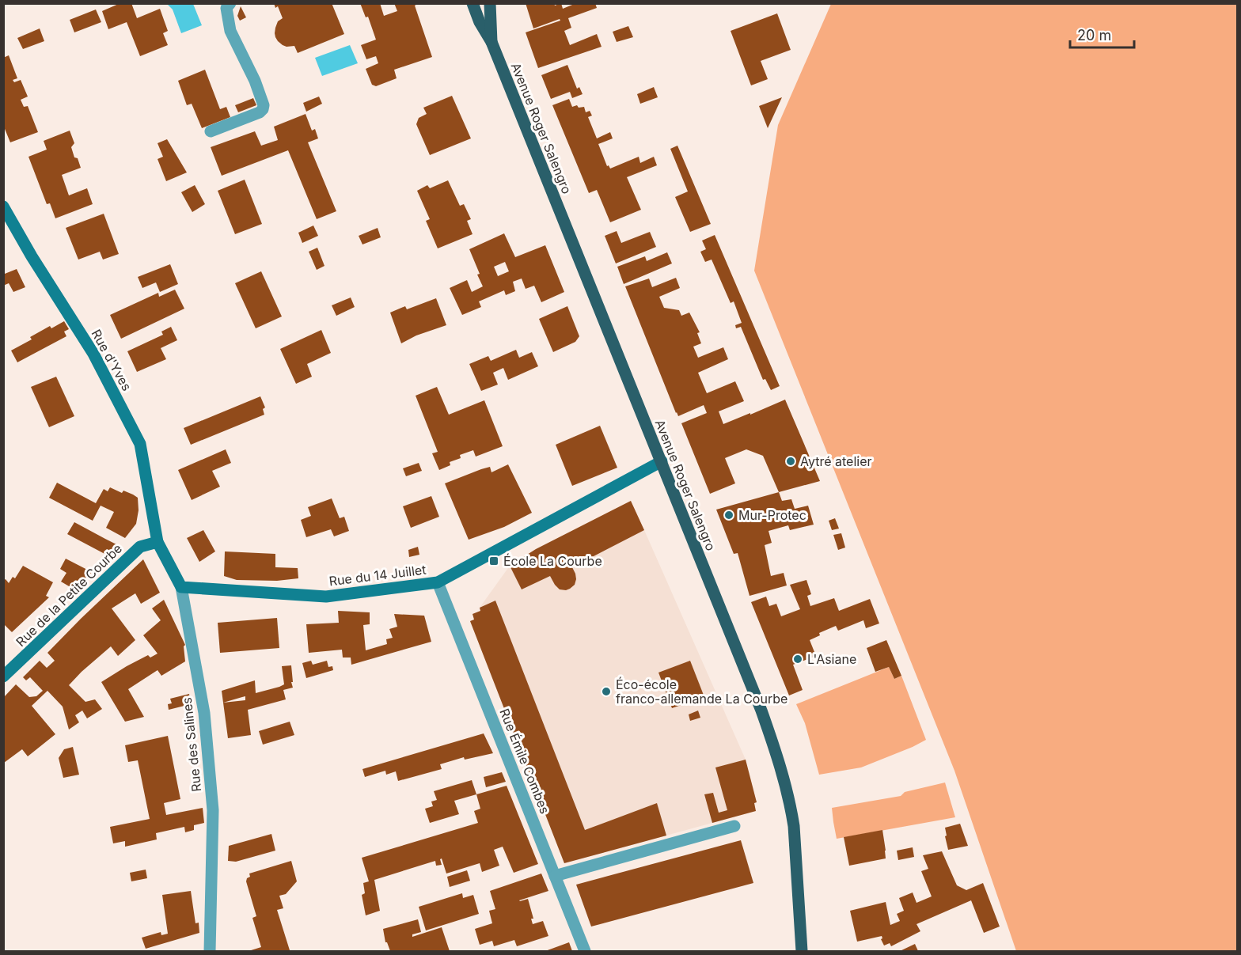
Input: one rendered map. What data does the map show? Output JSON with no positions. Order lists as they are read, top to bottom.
{
  "streets": {
    "main road": ["Avenue Roger Salengro"],
    "street": [
      "Rue d'Yves",
      "Rue du 14 Juillet",
      "Rue de la Petite Courbe",
      "Rue des Salines",
      "Rue Émile Combes"
    ]
  },
  "crossings": [
    ["Avenue Roger Salengro", "Rue du 14 Juillet"],
    ["Rue d'Yves", "Rue de la Petite Courbe"],
    ["Rue d'Yves", "Rue des Salines"],
    ["Rue du 14 Juillet", "Rue des Salines"],
    ["Rue du 14 Juillet", "Rue Émile Combes"],
    ["Rue de la Petite Courbe", "Rue des Salines"]
  ],
  "places": {
    "other": [
      "Aytré atelier",
      "Mur-Protec",
      "L'Asiane",
      "Éco-école franco-allemande La Courbe"
    ],
    "transit": ["École La Courbe"]
  },
  "scale_bar": "20 m"
}
